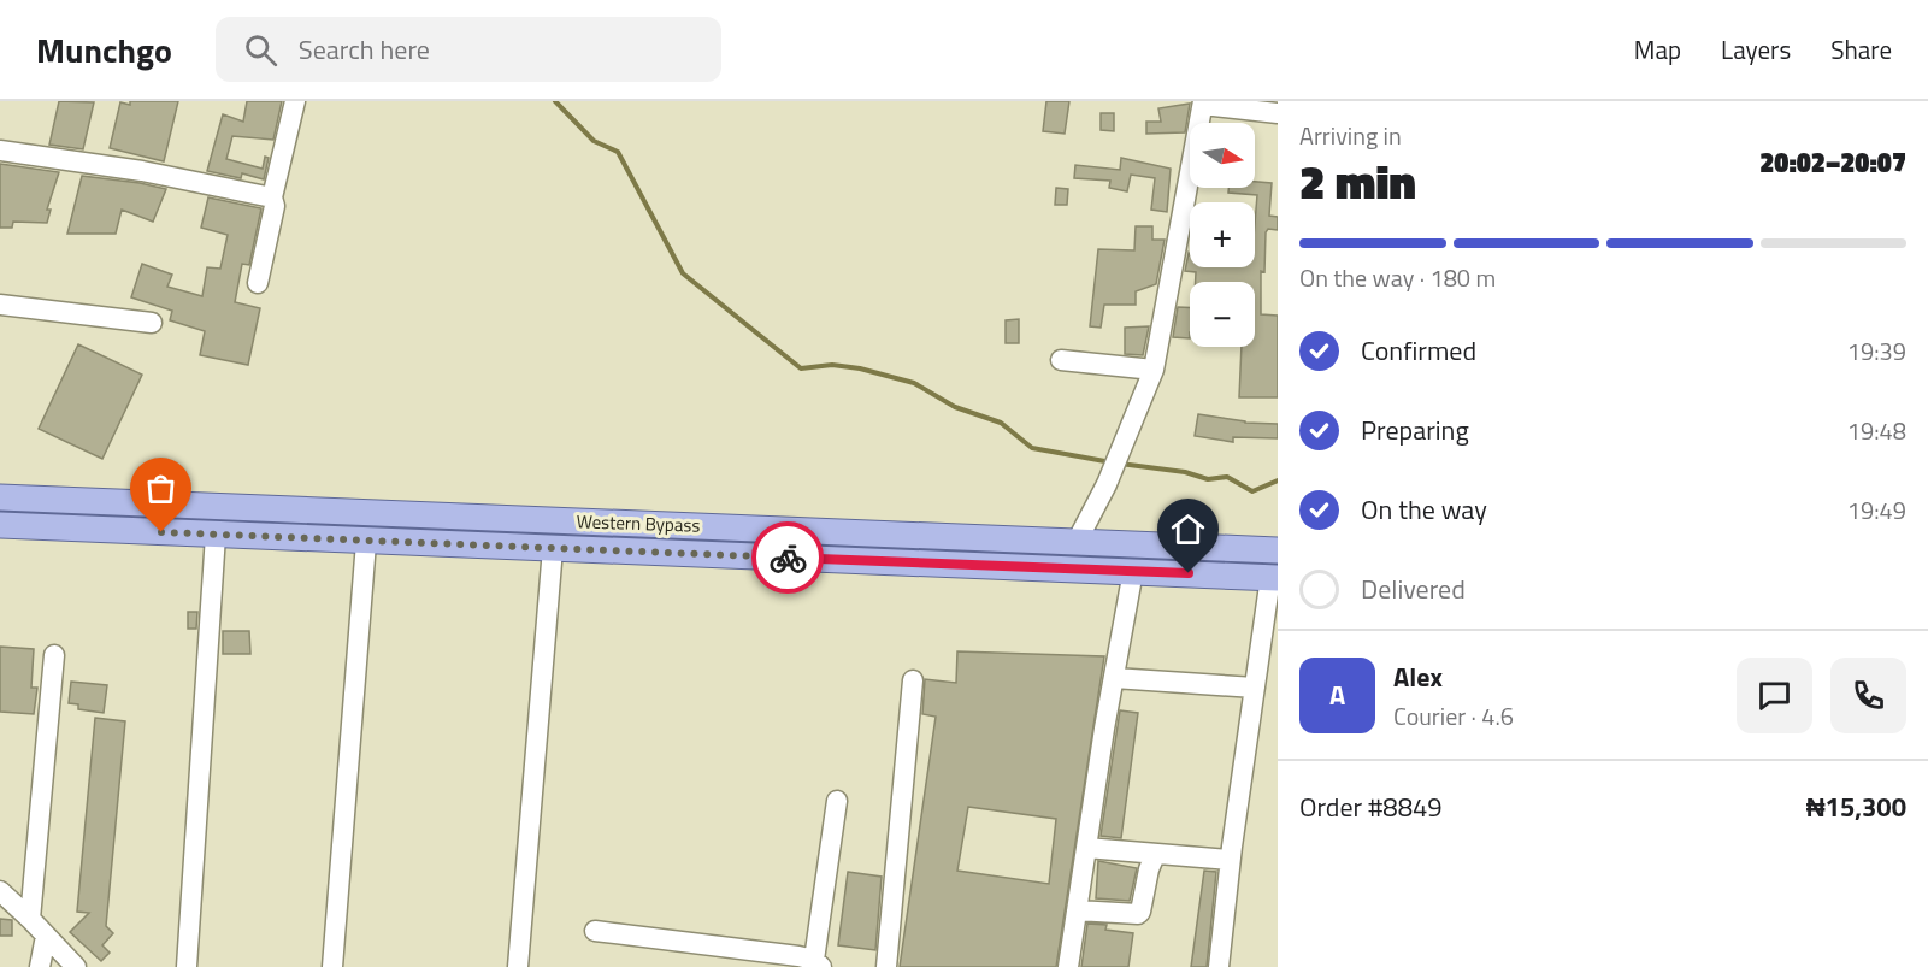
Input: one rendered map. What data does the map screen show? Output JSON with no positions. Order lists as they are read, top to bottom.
{
  "streets": {
    "main road": ["Western Bypass"]
  },
  "north": "right",
  "page": {
    "header": "Munchgo",
    "search": "Search here",
    "nav": ["Map", "Layers", "Share"],
    "heading": ["2 min", "Arriving in", "20:02–20:07"],
    "panel": [
      "Alex",
      "Courier · 4.6",
      "Order #8849",
      "₦15,300"
    ],
    "map_buttons": ["+", "−"],
    "bar": "On the way · 180 m",
    "list": [
      ["Confirmed", "19:39"],
      ["Preparing", "19:48"],
      ["On the way", "19:49"],
      "Delivered"
    ],
    "round": "A"
  }
}
